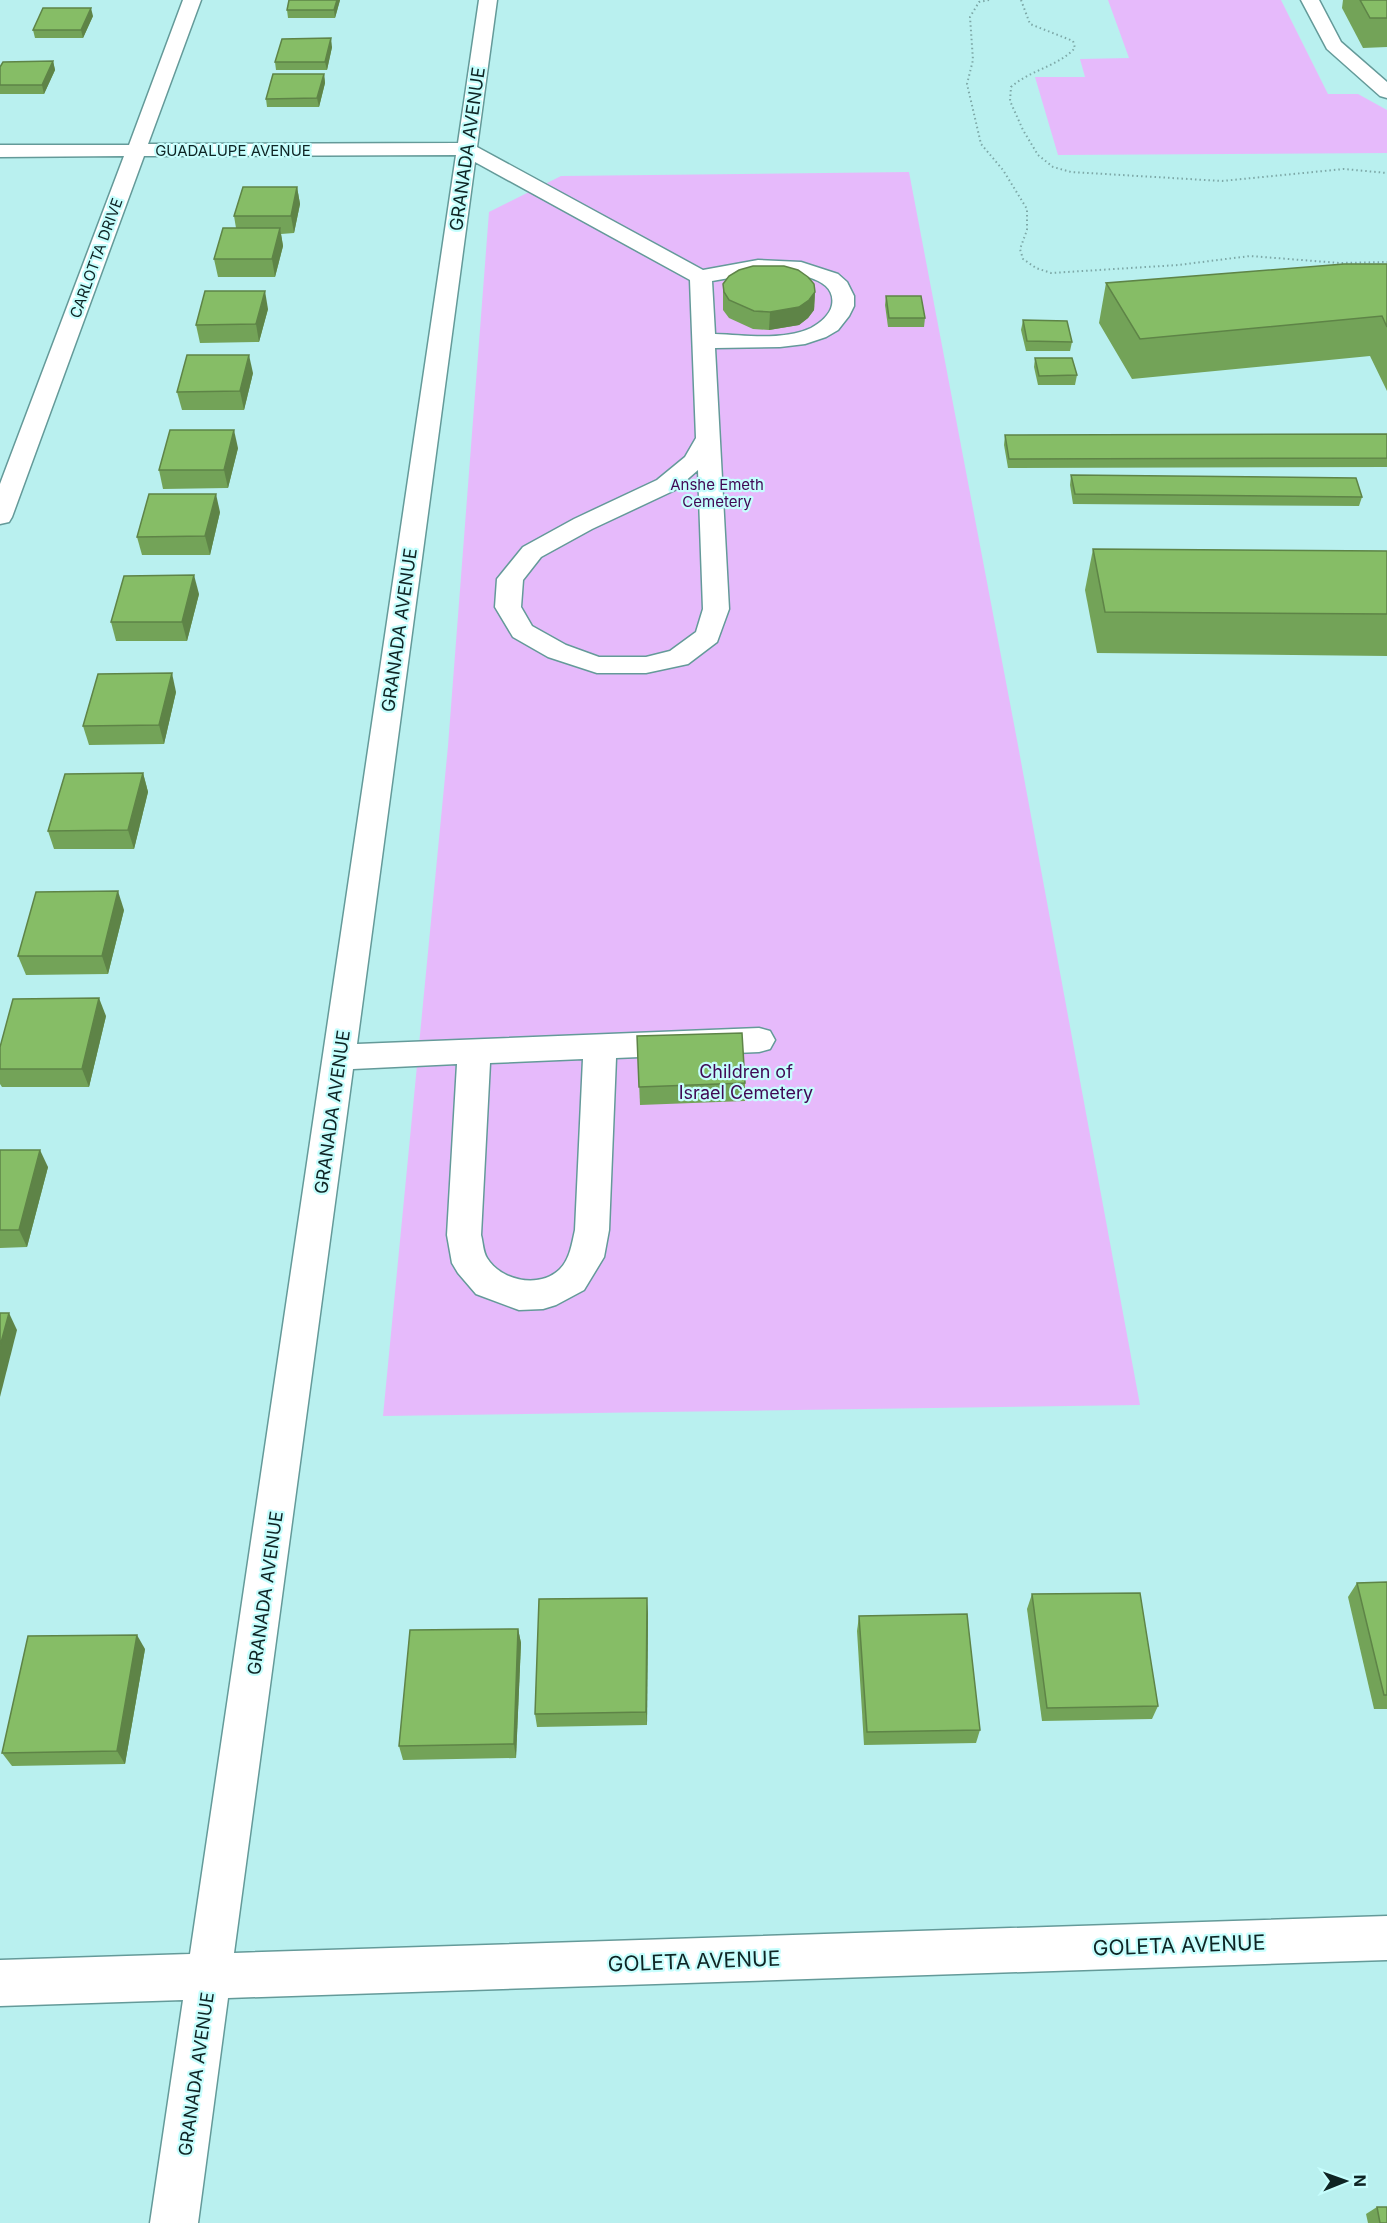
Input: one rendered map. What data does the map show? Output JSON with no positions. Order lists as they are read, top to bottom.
{
  "streets": {
    "street": [
      "GRANADA AVENUE",
      "GUADALUPE AVENUE",
      "CARLOTTA DRIVE",
      "GOLETA AVENUE"
    ]
  },
  "crossings": [
    ["GRANADA AVENUE", "GUADALUPE AVENUE"],
    ["GRANADA AVENUE", "GOLETA AVENUE"],
    ["GUADALUPE AVENUE", "CARLOTTA DRIVE"]
  ],
  "parks": ["Anshe Emeth Cemetery", "Children of Israel Cemetery"],
  "north": "right"
}
